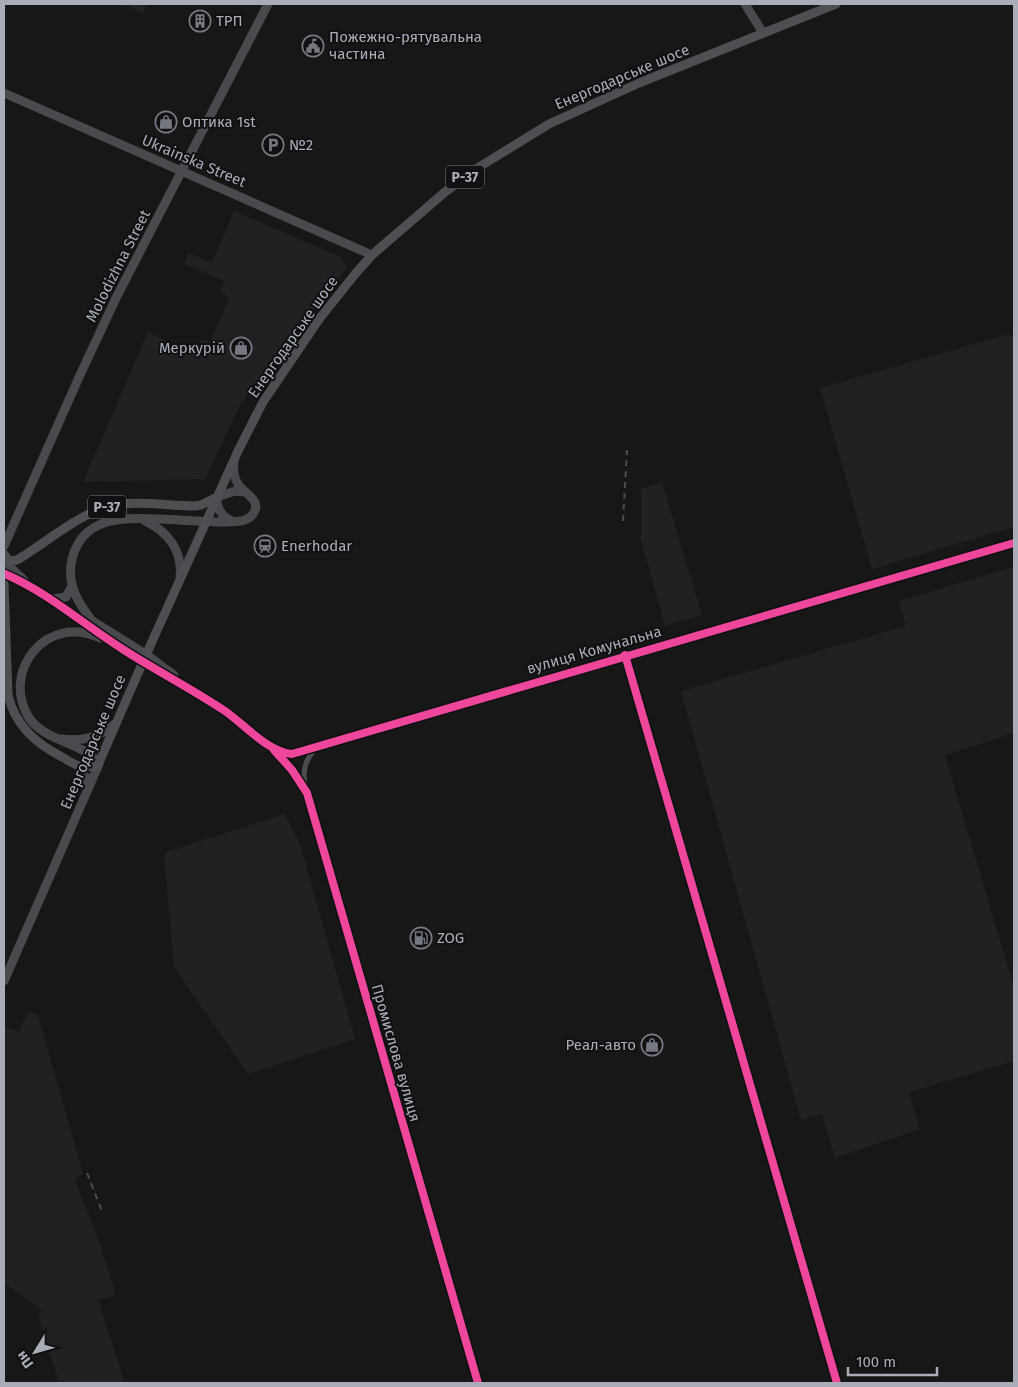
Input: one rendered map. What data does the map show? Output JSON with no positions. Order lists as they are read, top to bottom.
{
  "streets": {
    "main road": ["Енергодарське шосе", "Р-37"],
    "street": [
      "Ukrainska Street",
      "Molodizhna Street",
      "вулиця Комунальна",
      "Промислова вулиця"
    ]
  },
  "crossings": [
    ["Енергодарське шосе", "Ukrainska Street"],
    ["Енергодарське шосе", "Р-37"],
    ["Ukrainska Street", "Molodizhna Street"],
    ["вулиця Комунальна", "Промислова вулиця"]
  ],
  "places": {
    "building": ["ТРП"],
    "public building": ["Пожежно-рятувальна частина"],
    "shop": ["Оптика 1st", "Меркурій", "Реал-авто"],
    "parking": ["№2"],
    "station": ["Enerhodar"],
    "fuel station": ["ZOG"]
  },
  "scale_bar": "100 m",
  "north": "bottom left"
}
